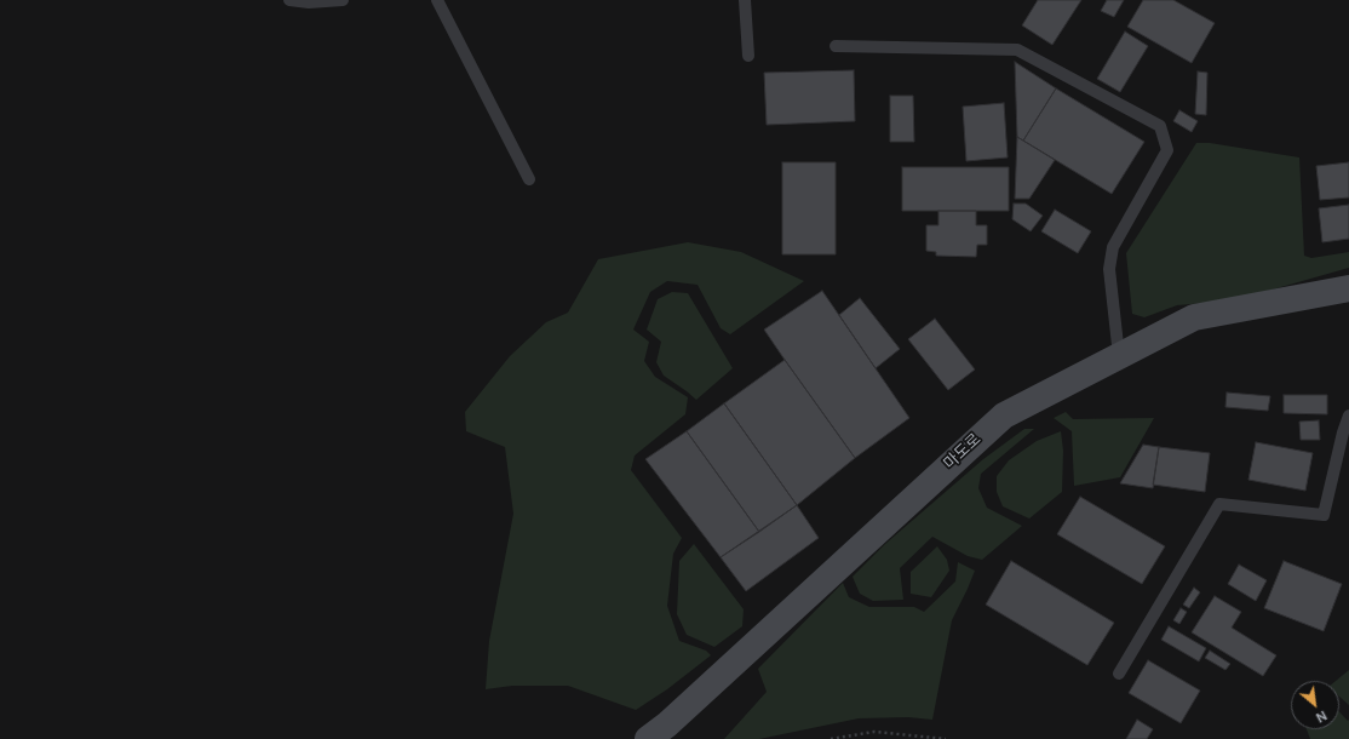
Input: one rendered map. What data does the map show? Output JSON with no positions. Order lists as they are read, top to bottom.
{
  "streets": {
    "main road": ["마도로"]
  },
  "north": "bottom right"
}
